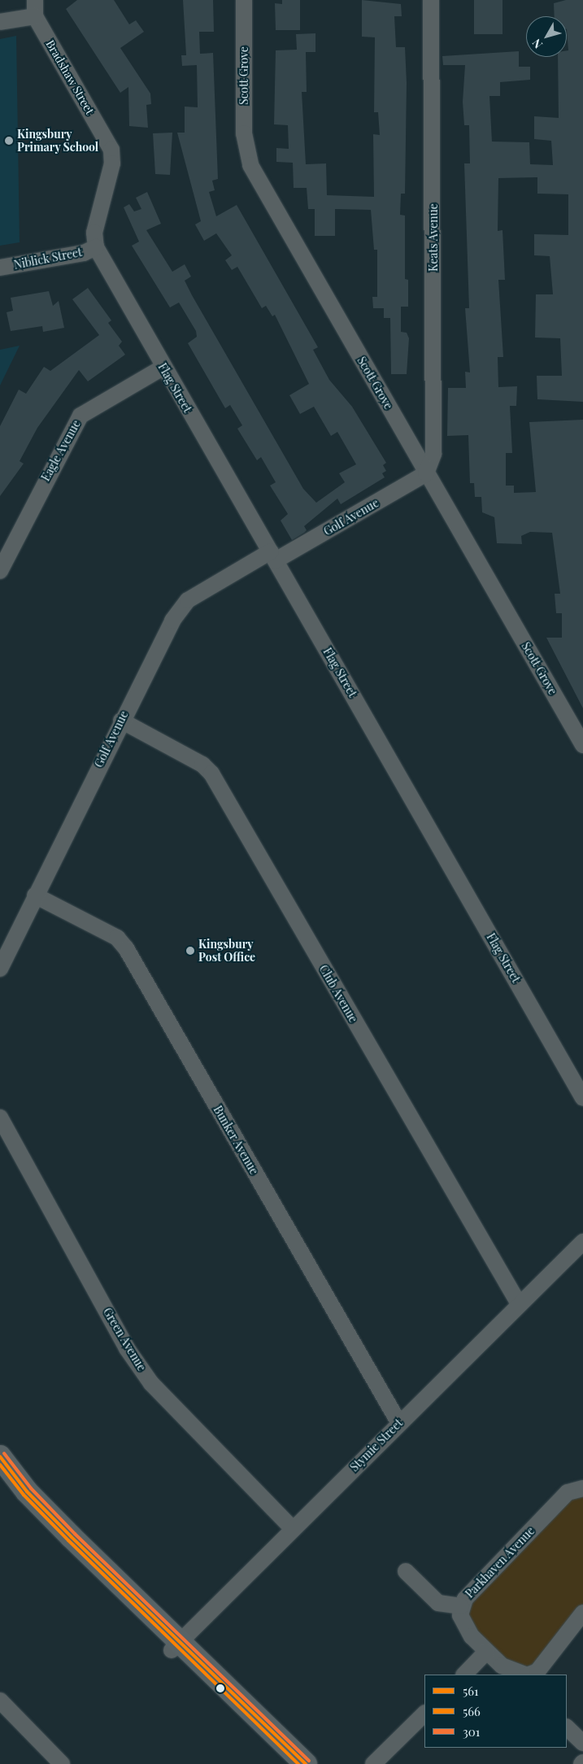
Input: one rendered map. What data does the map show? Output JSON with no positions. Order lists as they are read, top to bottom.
{
  "streets": {
    "street": [
      "Scott Grove",
      "Bradshaw Street",
      "Keats Avenue",
      "Niblick Street",
      "Flag Street",
      "Eagle Avenue",
      "Golf Avenue",
      "Club Avenue",
      "Bunker Avenue",
      "Green Avenue",
      "Stymie Street",
      "Parkhaven Avenue"
    ]
  },
  "crossings": [
    ["Scott Grove", "Keats Avenue"],
    ["Scott Grove", "Golf Avenue"],
    ["Bradshaw Street", "Niblick Street"],
    ["Bradshaw Street", "Flag Street"],
    ["Keats Avenue", "Golf Avenue"],
    ["Niblick Street", "Flag Street"],
    ["Flag Street", "Eagle Avenue"],
    ["Flag Street", "Golf Avenue"],
    ["Golf Avenue", "Club Avenue"],
    ["Golf Avenue", "Bunker Avenue"],
    ["Club Avenue", "Stymie Street"],
    ["Bunker Avenue", "Stymie Street"],
    ["Green Avenue", "Stymie Street"]
  ],
  "places": ["Kingsbury Primary School", "Kingsbury Post Office"],
  "lines": ["transit line 301", "transit line 561", "transit line 566"],
  "legend": ["561", "566", "301"],
  "north": "bottom left"
}
